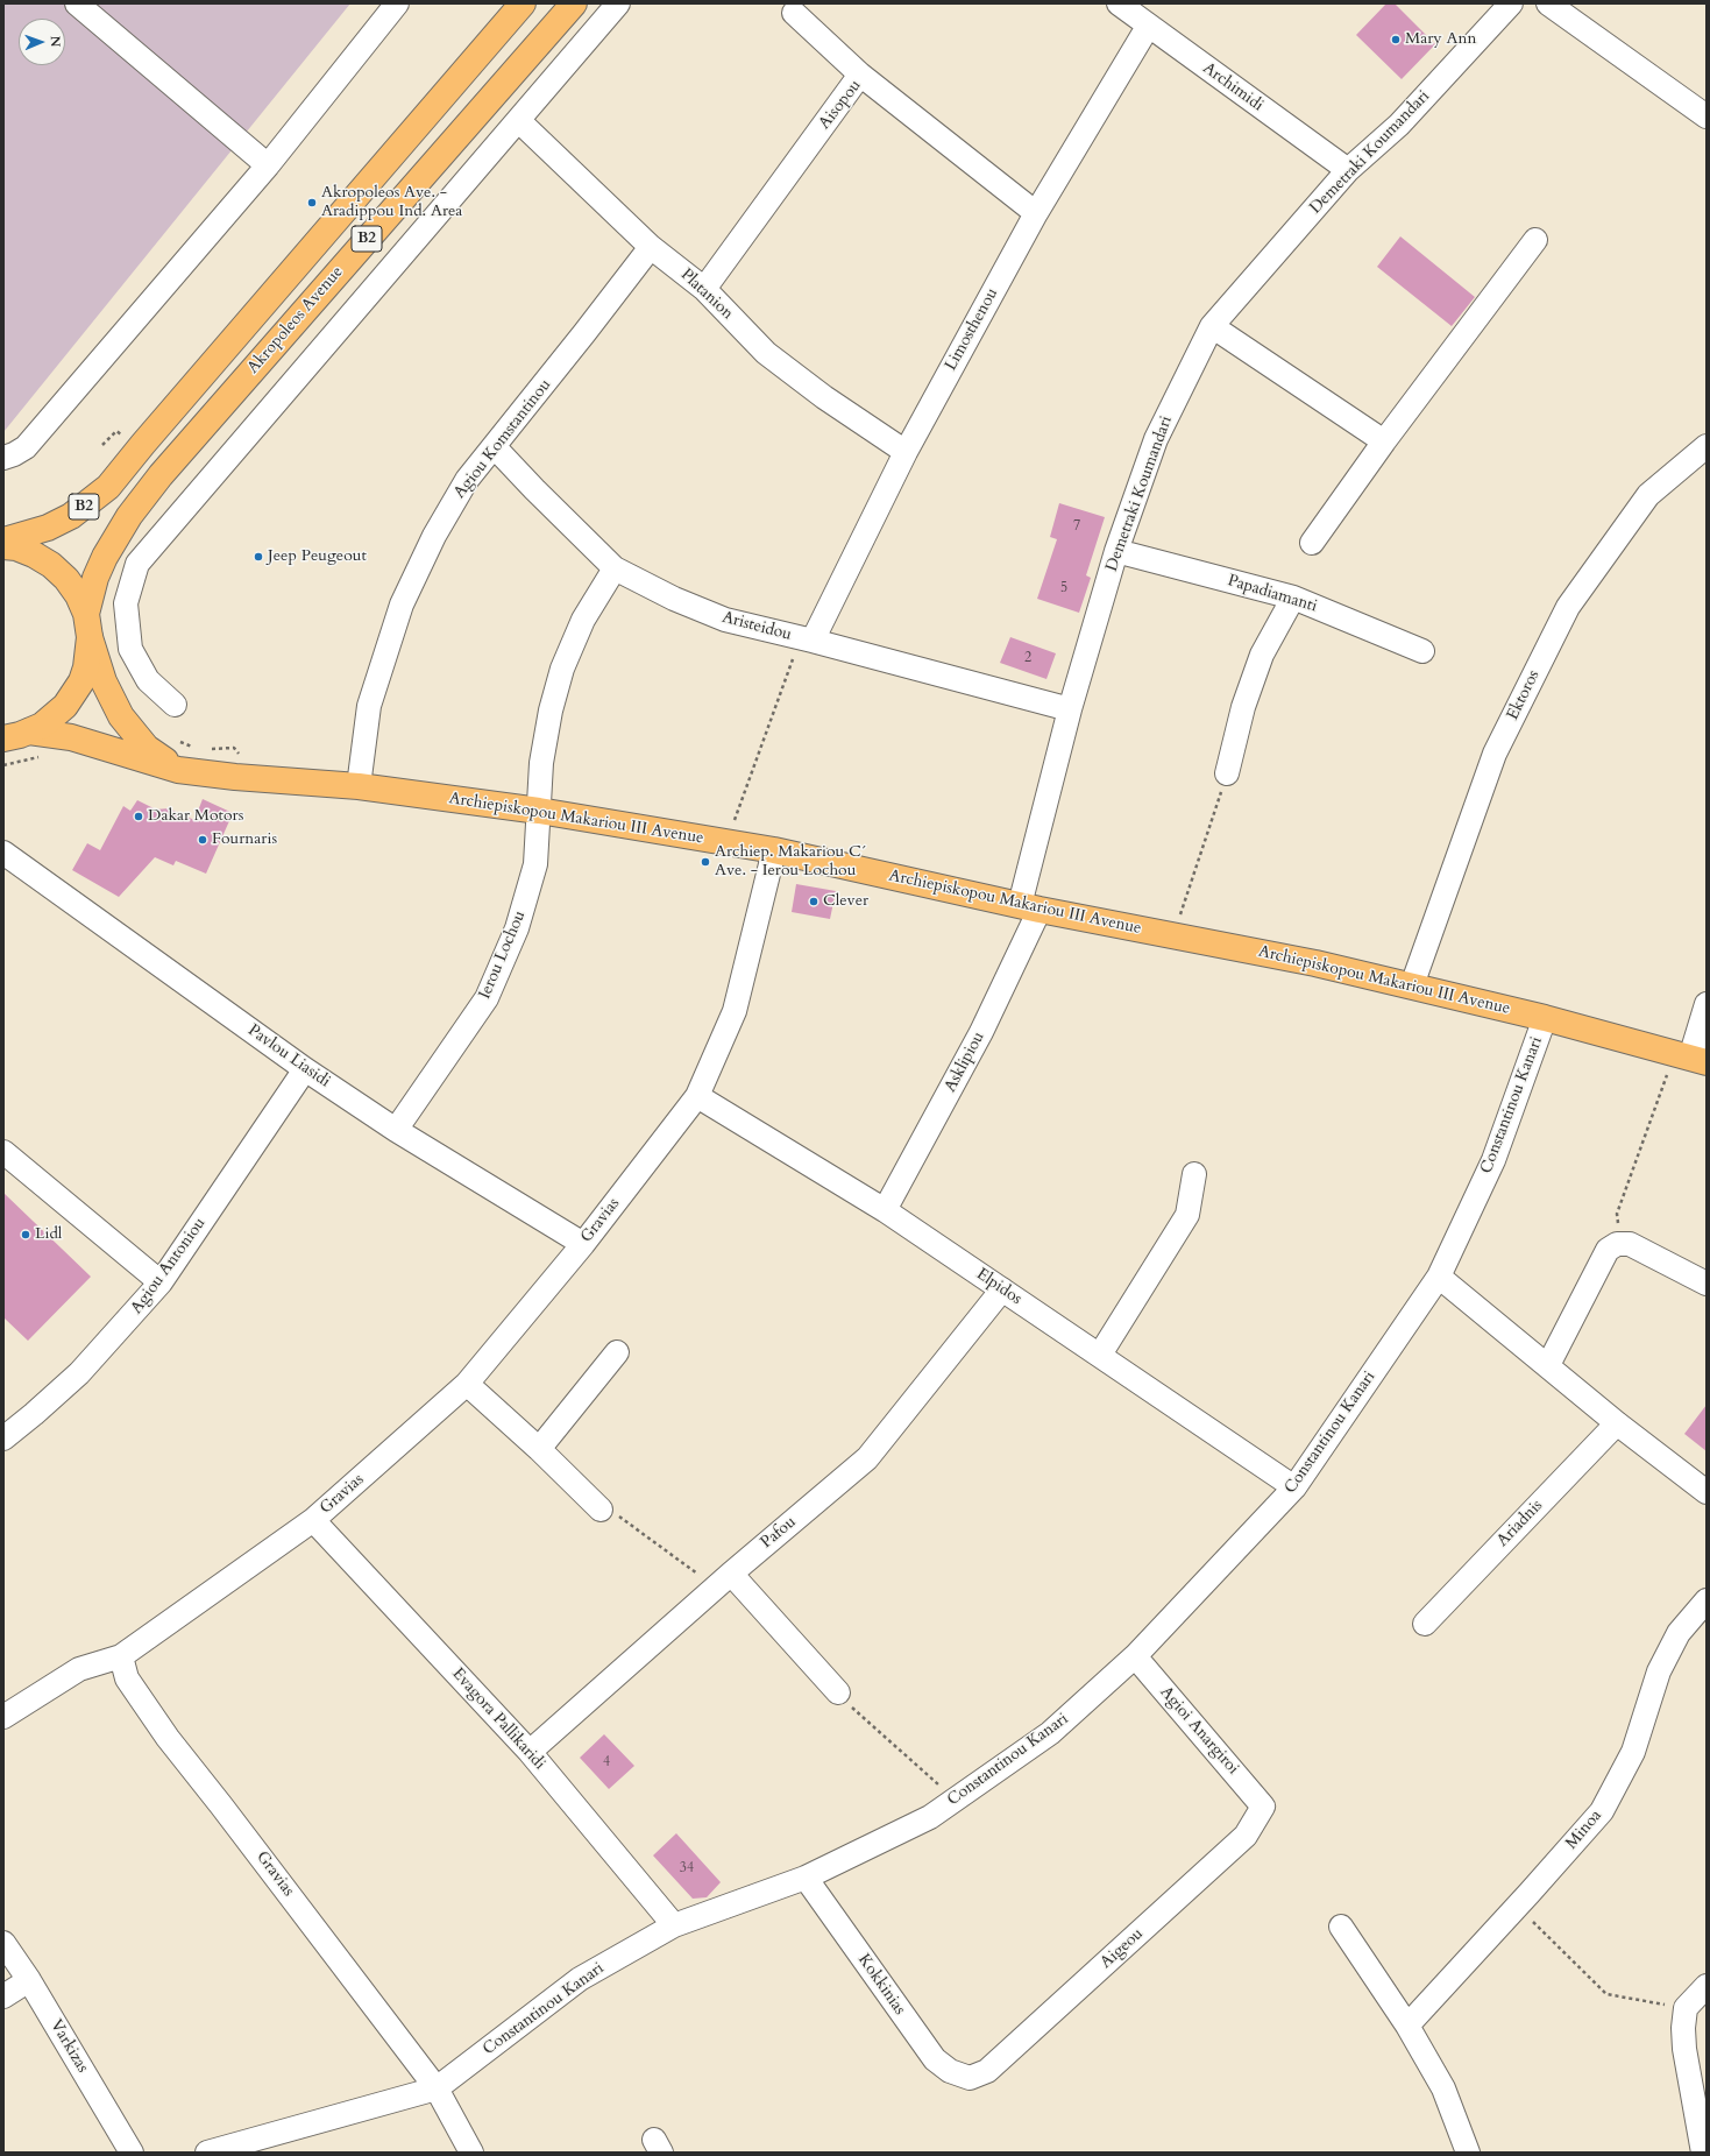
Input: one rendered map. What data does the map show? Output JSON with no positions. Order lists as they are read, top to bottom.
{
  "streets": {
    "main road": ["B2", "Akropoleos Avenue", "Archiepiskopou Makariou III Avenue"],
    "street": [
      "Archimidi",
      "Aisopou",
      "Demetraki Koumandari",
      "Platanion",
      "Limosthenou",
      "Agiou Komstantinou",
      "Papadiamanti",
      "Aristeidou",
      "Ektoros",
      "Ierou Lochou",
      "Pavlou Liasidi",
      "Asklipiou",
      "Constantinou Kanari",
      "Gravias",
      "Agiou Antoniou",
      "Elpidos",
      "Ariadnis",
      "Pafou",
      "Evagora Pallikaridi",
      "Agioi Anargiroi",
      "Minoa",
      "Aigeou",
      "Kokkinias",
      "Varkizas"
    ]
  },
  "crossings": [
    ["Archimidi", "Demetraki Koumandari"],
    ["Archimidi", "Limosthenou"],
    ["Aisopou", "Platanion"],
    ["Aisopou", "Limosthenou"],
    ["Demetraki Koumandari", "Papadiamanti"],
    ["Demetraki Koumandari", "Aristeidou"],
    ["Demetraki Koumandari", "Archiepiskopou Makariou III Avenue"],
    ["Demetraki Koumandari", "Asklipiou"],
    ["B2", "Akropoleos Avenue"],
    ["B2", "Archiepiskopou Makariou III Avenue"],
    ["Platanion", "Limosthenou"],
    ["Platanion", "Agiou Komstantinou"],
    ["Akropoleos Avenue", "Archiepiskopou Makariou III Avenue"],
    ["Limosthenou", "Aristeidou"],
    ["Agiou Komstantinou", "Aristeidou"],
    ["Agiou Komstantinou", "Archiepiskopou Makariou III Avenue"],
    ["Aristeidou", "Ierou Lochou"],
    ["Ektoros", "Archiepiskopou Makariou III Avenue"],
    ["Archiepiskopou Makariou III Avenue", "Ierou Lochou"],
    ["Archiepiskopou Makariou III Avenue", "Asklipiou"],
    ["Archiepiskopou Makariou III Avenue", "Constantinou Kanari"],
    ["Archiepiskopou Makariou III Avenue", "Gravias"],
    ["Ierou Lochou", "Pavlou Liasidi"],
    ["Pavlou Liasidi", "Gravias"],
    ["Pavlou Liasidi", "Agiou Antoniou"],
    ["Asklipiou", "Elpidos"],
    ["Constantinou Kanari", "Gravias"],
    ["Constantinou Kanari", "Elpidos"],
    ["Constantinou Kanari", "Evagora Pallikaridi"],
    ["Constantinou Kanari", "Agioi Anargiroi"],
    ["Constantinou Kanari", "Kokkinias"],
    ["Gravias", "Elpidos"],
    ["Gravias", "Evagora Pallikaridi"],
    ["Elpidos", "Pafou"],
    ["Pafou", "Evagora Pallikaridi"],
    ["Agioi Anargiroi", "Aigeou"],
    ["Aigeou", "Kokkinias"]
  ],
  "places": [
    "Mary Ann",
    "Akropoleos Ave. - Aradippou Ind. Area",
    "Jeep Peugeout",
    "Dakar Motors",
    "Fournaris",
    "Archiep. Makariou C´ Ave. - Ierou Lochou",
    "Clever",
    "Lidl"
  ],
  "house_numbers": [
    "7",
    "5",
    "2",
    "4",
    "34"
  ],
  "north": "right"
}
